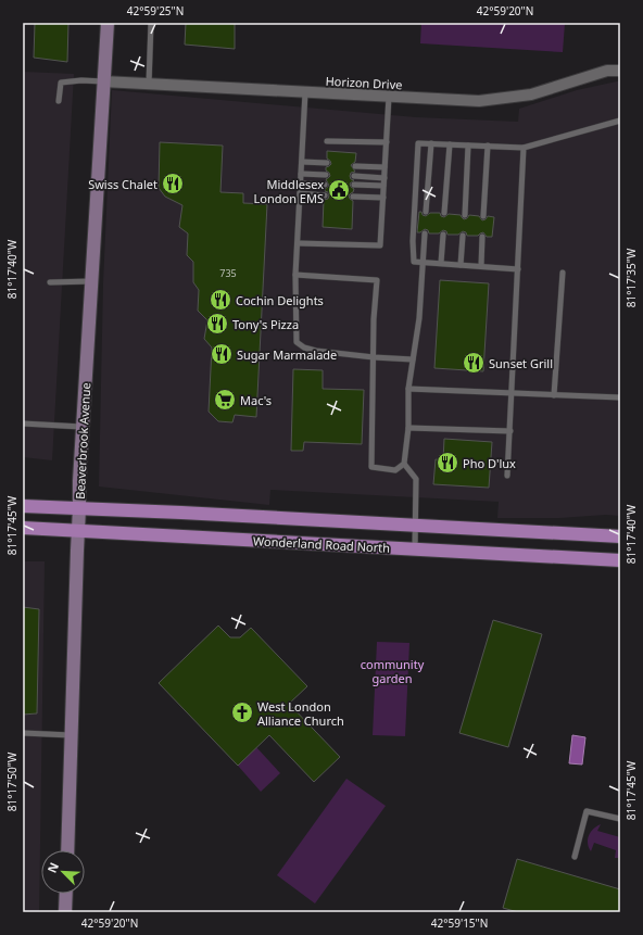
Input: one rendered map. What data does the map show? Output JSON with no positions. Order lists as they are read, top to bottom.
{
  "streets": {
    "main road": ["Wonderland Road North"],
    "street": ["Horizon Drive", "Beaverbrook Avenue"]
  },
  "crossings": [
    ["Horizon Drive", "Beaverbrook Avenue"],
    ["Beaverbrook Avenue", "Wonderland Road North"]
  ],
  "parks": ["community garden"],
  "places": {
    "restaurant": [
      "Swiss Chalet",
      "Cochin Delights",
      "Tony's Pizza",
      "Sugar Marmalade",
      "Sunset Grill",
      "Pho D'lux"
    ],
    "public building": ["Middlesex London EMS"],
    "supermarket": ["Mac's"],
    "church": ["West London Alliance Church"]
  },
  "house_numbers": ["735"],
  "north": "top left",
  "coordinates": [
    "42°59'25\"N",
    "42°59'20\"N",
    "81°17'40\"W",
    "81°17'35\"W",
    "81°17'45\"W",
    "81°17'50\"W",
    "42°59'15\"N"
  ]
}
